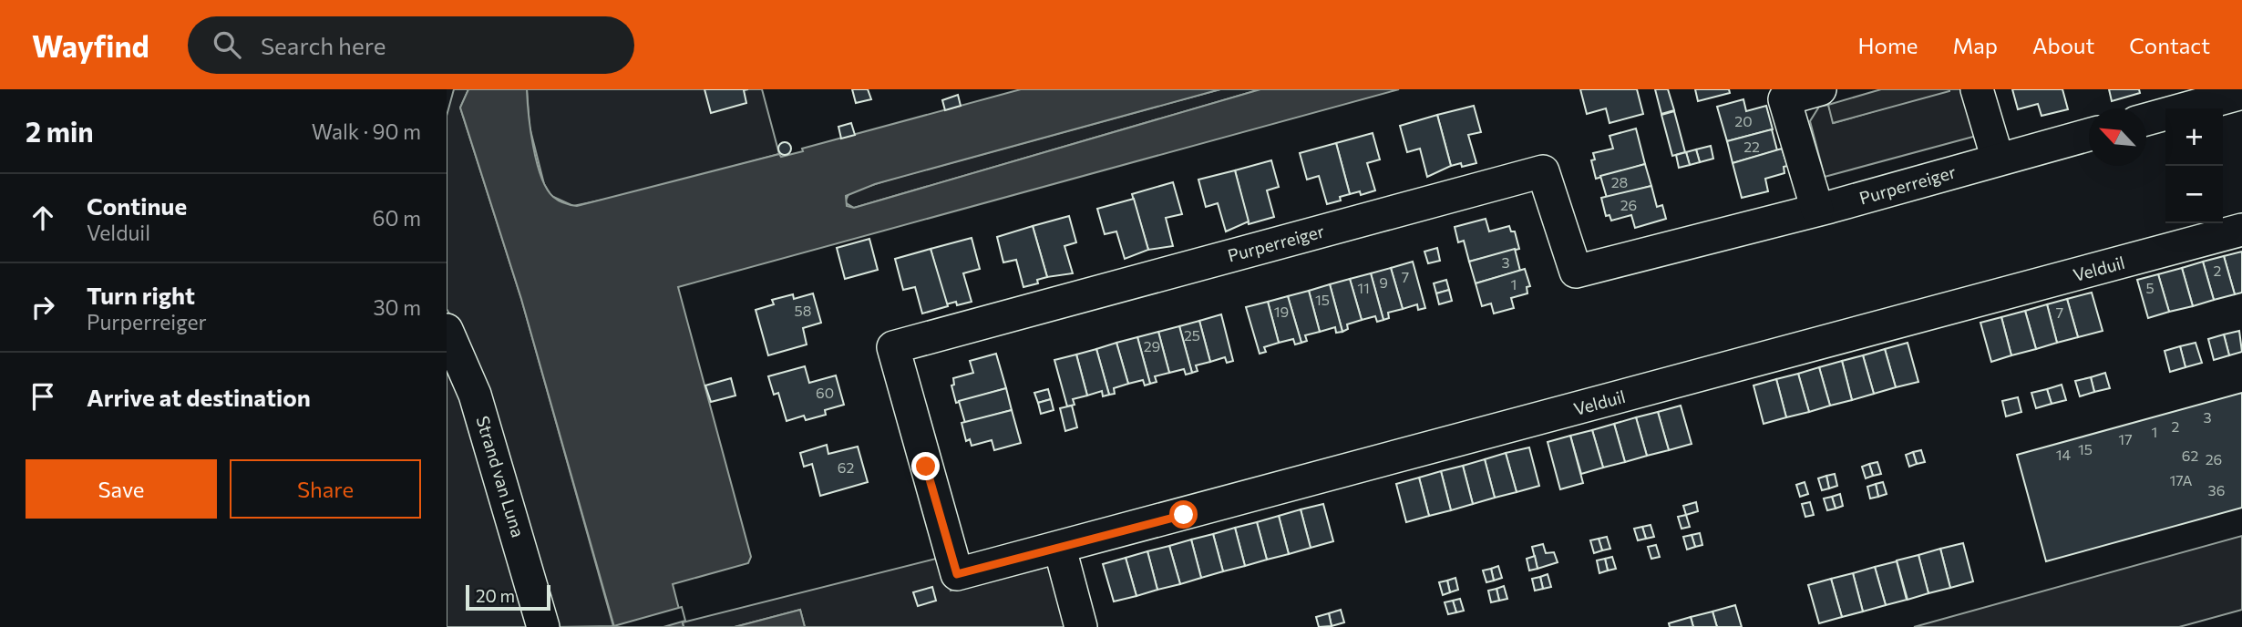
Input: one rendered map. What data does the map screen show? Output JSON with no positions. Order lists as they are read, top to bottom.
{
  "streets": {
    "street": ["Purperreiger", "Velduil", "Strand van Luna"]
  },
  "crossings": [
    ["Purperreiger", "Velduil"]
  ],
  "house_numbers": [
    "20",
    "22",
    "28",
    "26",
    "3",
    "2",
    "7",
    "9",
    "1",
    "11",
    "5",
    "15",
    "58",
    "19",
    "7",
    "25",
    "29",
    "60",
    "3",
    "2",
    "1",
    "17",
    "15",
    "14",
    "62",
    "26",
    "62",
    "17A",
    "36"
  ],
  "scale_bar": "20 m",
  "north": "top left",
  "page": {
    "header": "Wayfind",
    "search": "Search here",
    "nav": [
      "Home",
      "Map",
      "About",
      "Contact"
    ],
    "heading": ["2 min", "Walk · 90 m"],
    "map_buttons": ["+", "−"],
    "list": [
      ["Continue", "Velduil", "60 m"],
      ["Turn right", "Purperreiger", "30 m"],
      "Arrive at destination"
    ],
    "buttons": ["Save", "Share"],
    "scale": "20 m"
  }
}
